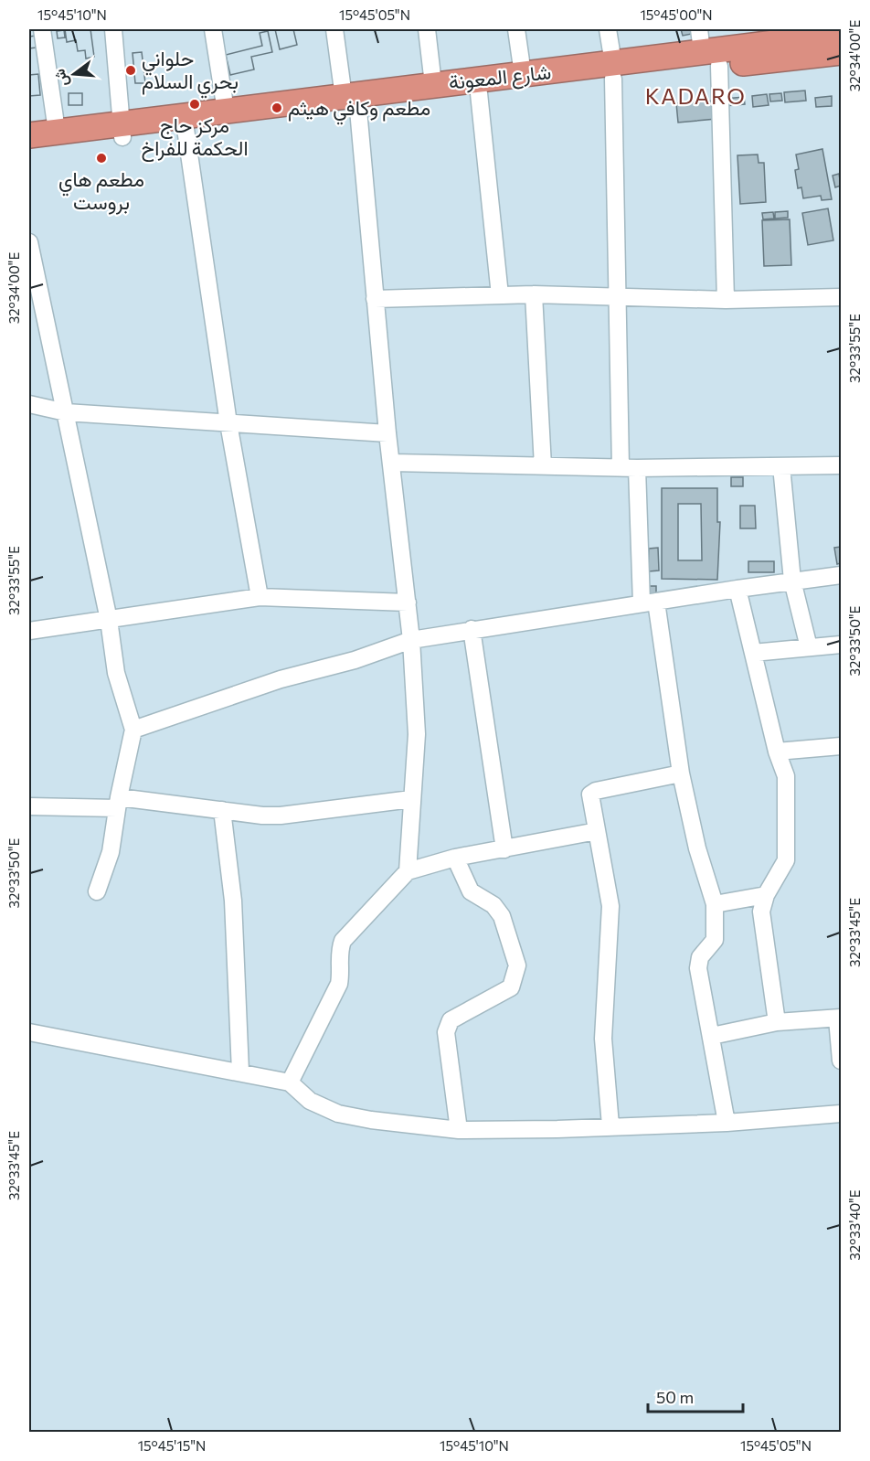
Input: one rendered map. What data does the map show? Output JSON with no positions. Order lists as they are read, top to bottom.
{
  "streets": {
    "highway": ["شارع المعونة"]
  },
  "districts": ["KADARO"],
  "places": [
    "حلواني بحري السلام",
    "مركز حاج الحكمة للفراخ",
    "مطعم وكافي هيثم",
    "مطعم هاي بروست"
  ],
  "scale_bar": "50 m",
  "north": "left",
  "coordinates": [
    "15°45'10\"N",
    "15°45'05\"N",
    "15°45'00\"N",
    "32°34'00\"E",
    "32°33'55\"E",
    "32°33'50\"E",
    "32°33'45\"E",
    "32°33'40\"E",
    "15°45'15\"N"
  ]
}
